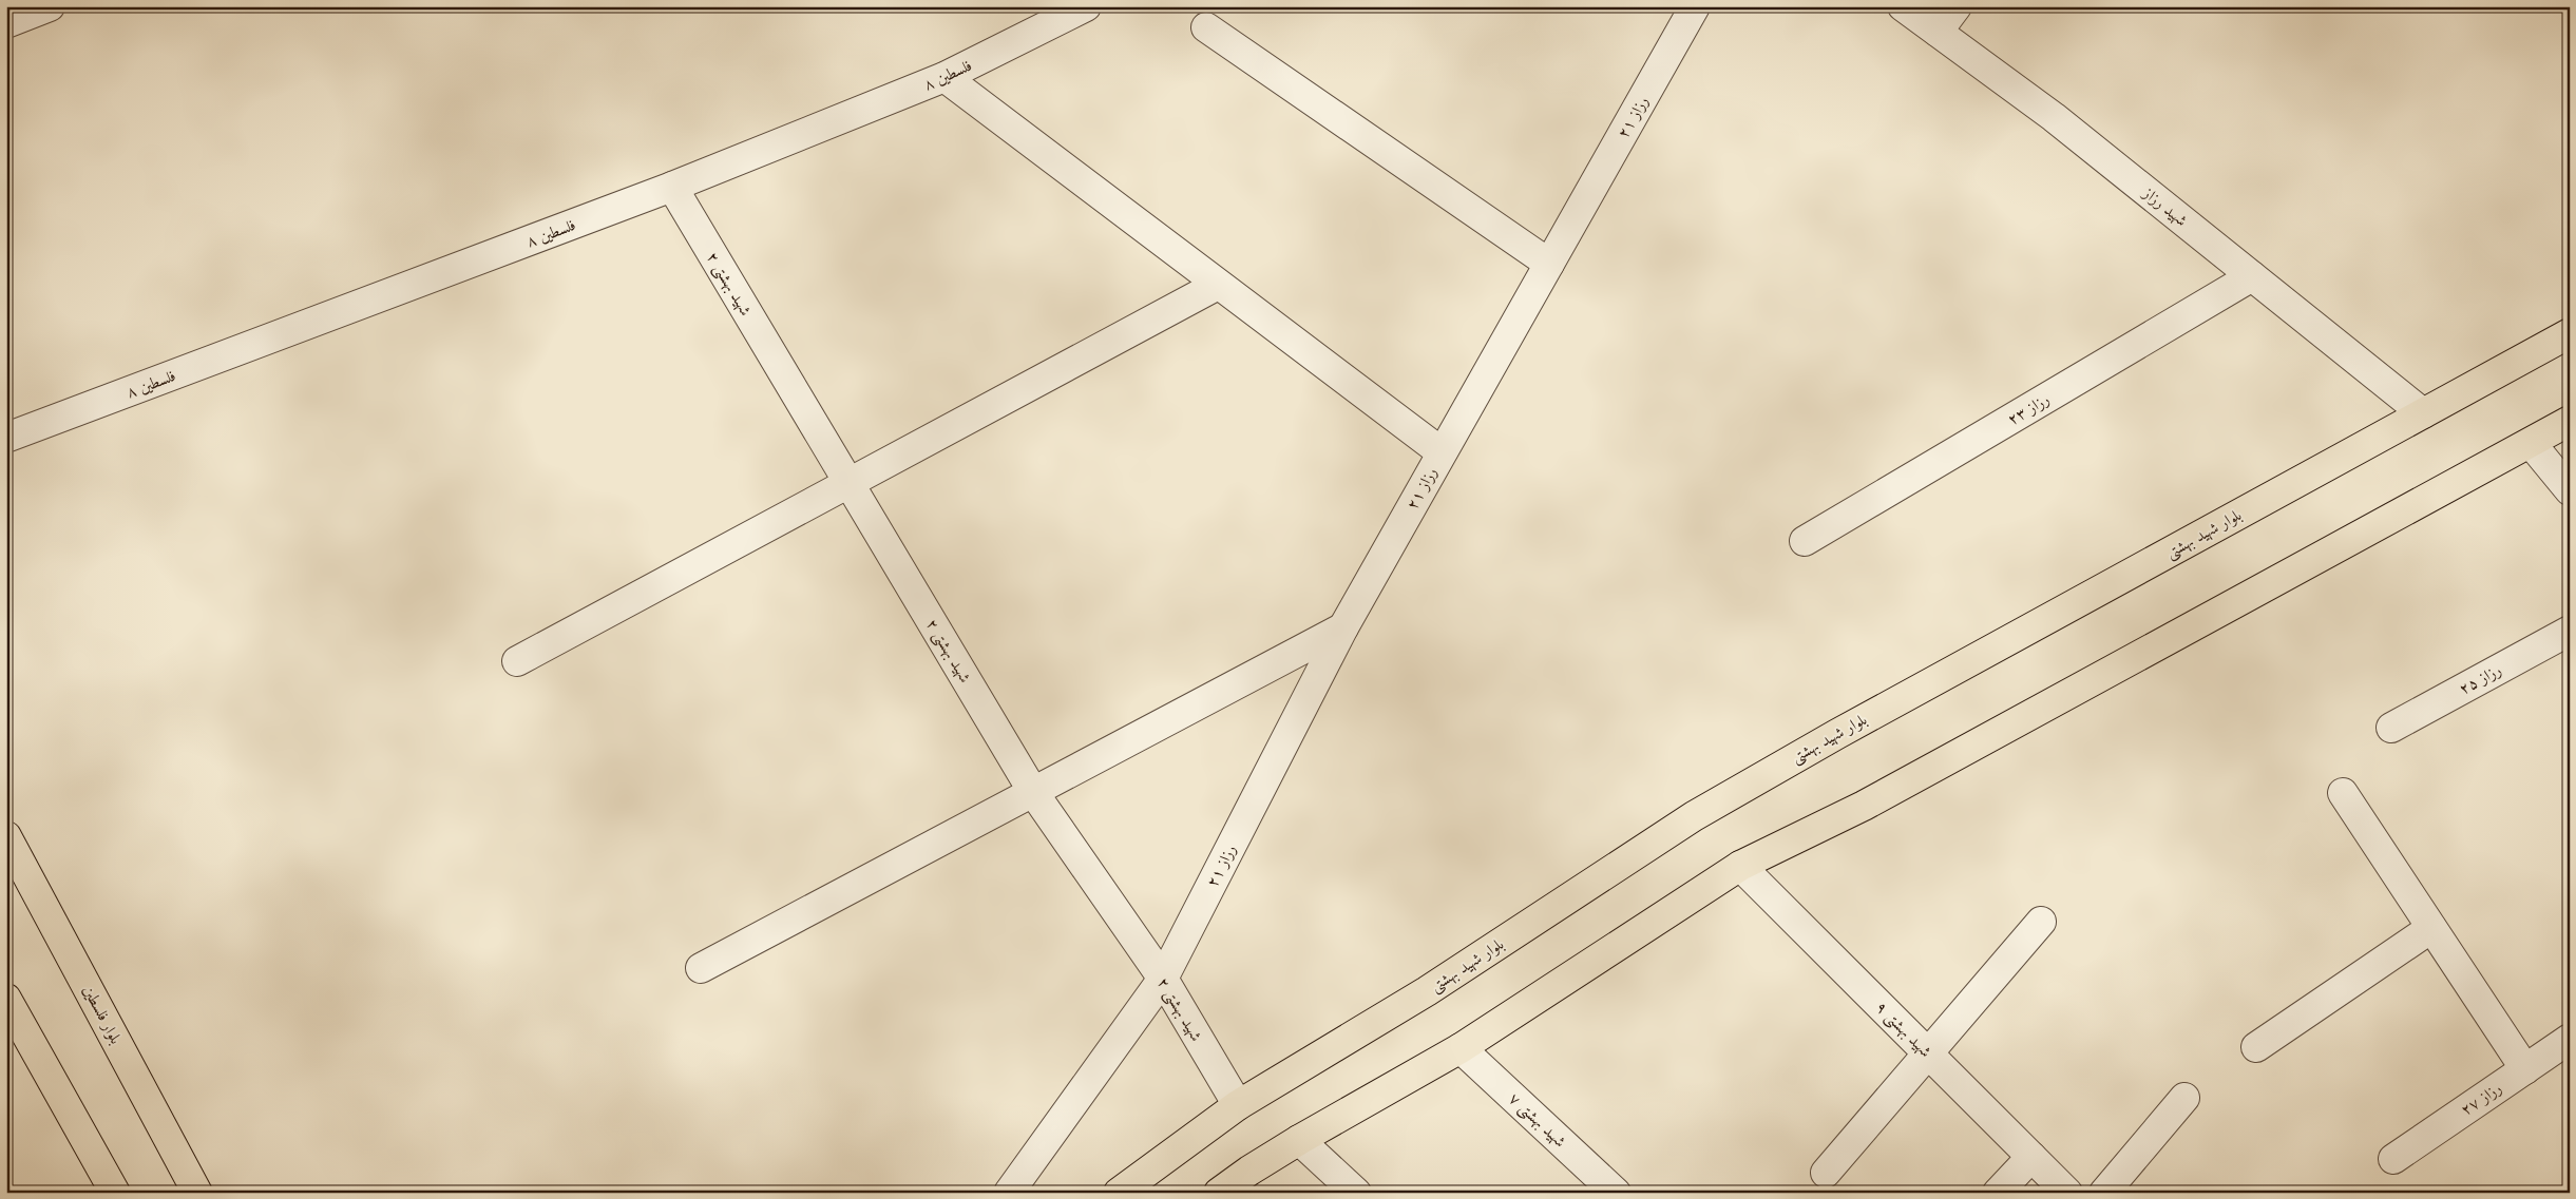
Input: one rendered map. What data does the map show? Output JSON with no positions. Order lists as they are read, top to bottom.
{
  "streets": {
    "main road": ["بلوار شهید بهشتی", "بلوار فلسطین"],
    "street": [
      "فلسطین ۸",
      "رزاز ۲۱",
      "شهید رزاز",
      "شهید بهشتی ۲",
      "رزاز ۲۳",
      "رزاز ۲۵",
      "شهید بهشتی ۹",
      "رزاز ۲۷",
      "شهید بهشتی ۷"
    ]
  },
  "crossings": [
    ["فلسطین ۸", "شهید بهشتی ۲"],
    ["رزاز ۲۱", "شهید بهشتی ۲"],
    ["شهید رزاز", "رزاز ۲۳"],
    ["شهید رزاز", "بلوار شهید بهشتی"],
    ["شهید بهشتی ۲", "بلوار شهید بهشتی"]
  ]
}
